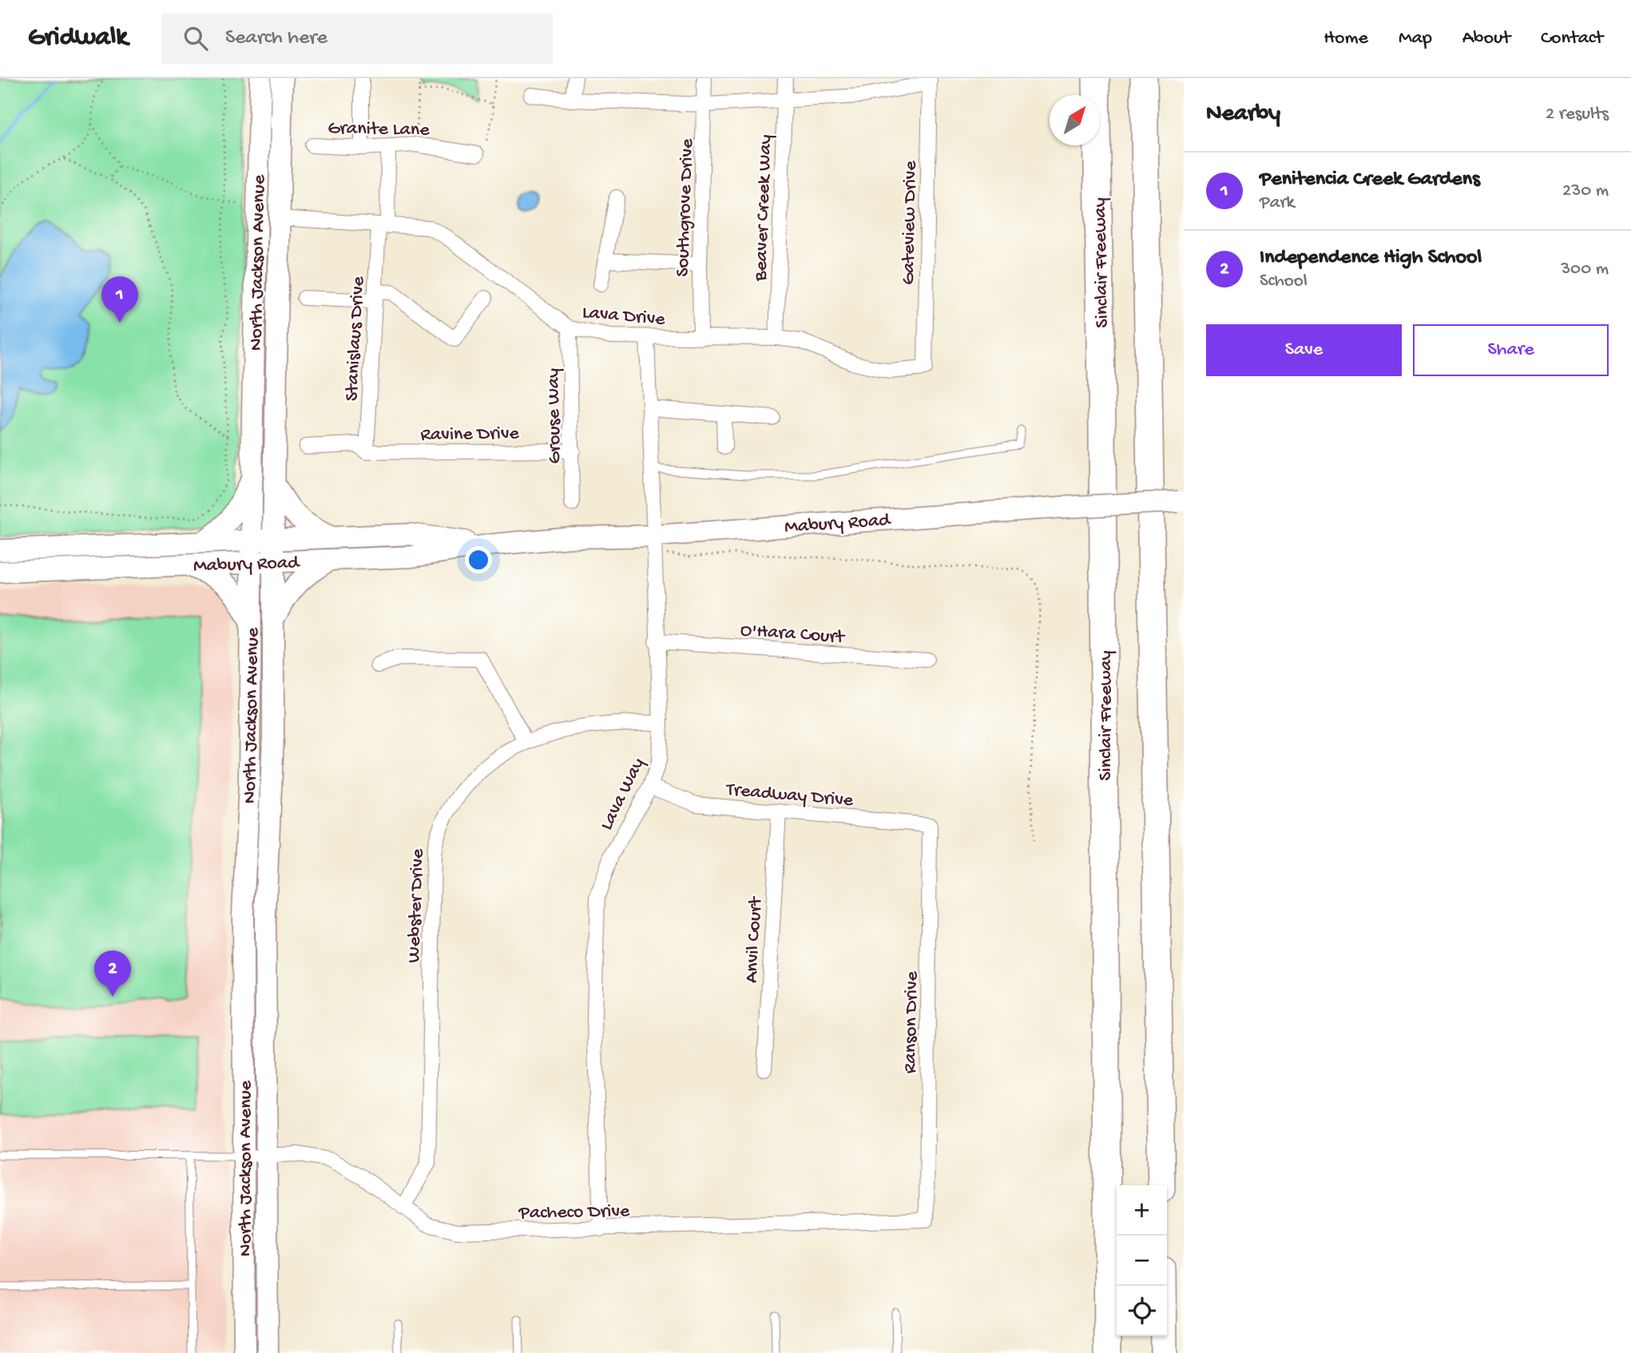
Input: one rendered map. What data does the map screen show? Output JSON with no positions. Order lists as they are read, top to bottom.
{
  "streets": {
    "highway": ["Sinclair Freeway"],
    "main road": ["North Jackson Avenue", "Mabury Road"],
    "street": [
      "Granite Lane",
      "Southgrove Drive",
      "Beaver Creek Way",
      "Gateview Drive",
      "Lava Drive",
      "Stanislaus Drive",
      "Grouse Way",
      "Ravine Drive",
      "O'Hara Court",
      "Lava Way",
      "Treadway Drive",
      "Webster Drive",
      "Anvil Court",
      "Ranson Drive",
      "Pacheco Drive"
    ]
  },
  "crossings": [
    ["Granite Lane", "Stanislaus Drive"],
    ["Southgrove Drive", "Lava Drive"],
    ["Beaver Creek Way", "Lava Drive"],
    ["Gateview Drive", "Lava Drive"],
    ["North Jackson Avenue", "Lava Drive"],
    ["North Jackson Avenue", "Mabury Road"],
    ["North Jackson Avenue", "Pacheco Drive"],
    ["Lava Drive", "Stanislaus Drive"],
    ["Lava Drive", "Grouse Way"],
    ["Lava Drive", "Lava Way"],
    ["Stanislaus Drive", "Ravine Drive"],
    ["Grouse Way", "Ravine Drive"],
    ["Mabury Road", "Lava Way"],
    ["O'Hara Court", "Lava Way"],
    ["Lava Way", "Treadway Drive"],
    ["Lava Way", "Webster Drive"],
    ["Lava Way", "Pacheco Drive"],
    ["Treadway Drive", "Anvil Court"],
    ["Treadway Drive", "Ranson Drive"],
    ["Webster Drive", "Pacheco Drive"],
    ["Ranson Drive", "Pacheco Drive"]
  ],
  "north": "top right",
  "page": {
    "header": "Gridwalk",
    "search": "Search here",
    "nav": [
      "Home",
      "Map",
      "About",
      "Contact"
    ],
    "heading": ["Nearby", "2 results"],
    "list": [
      {
        "mark": "1",
        "name": "Penitencia Creek Gardens",
        "note": "Park",
        "value": "230 m"
      },
      {
        "mark": "2",
        "name": "Independence High School",
        "note": "School",
        "value": "300 m"
      }
    ],
    "pins": ["1", "2"],
    "buttons": ["Save", "Share"],
    "map_buttons": ["+", "−"]
  }
}
